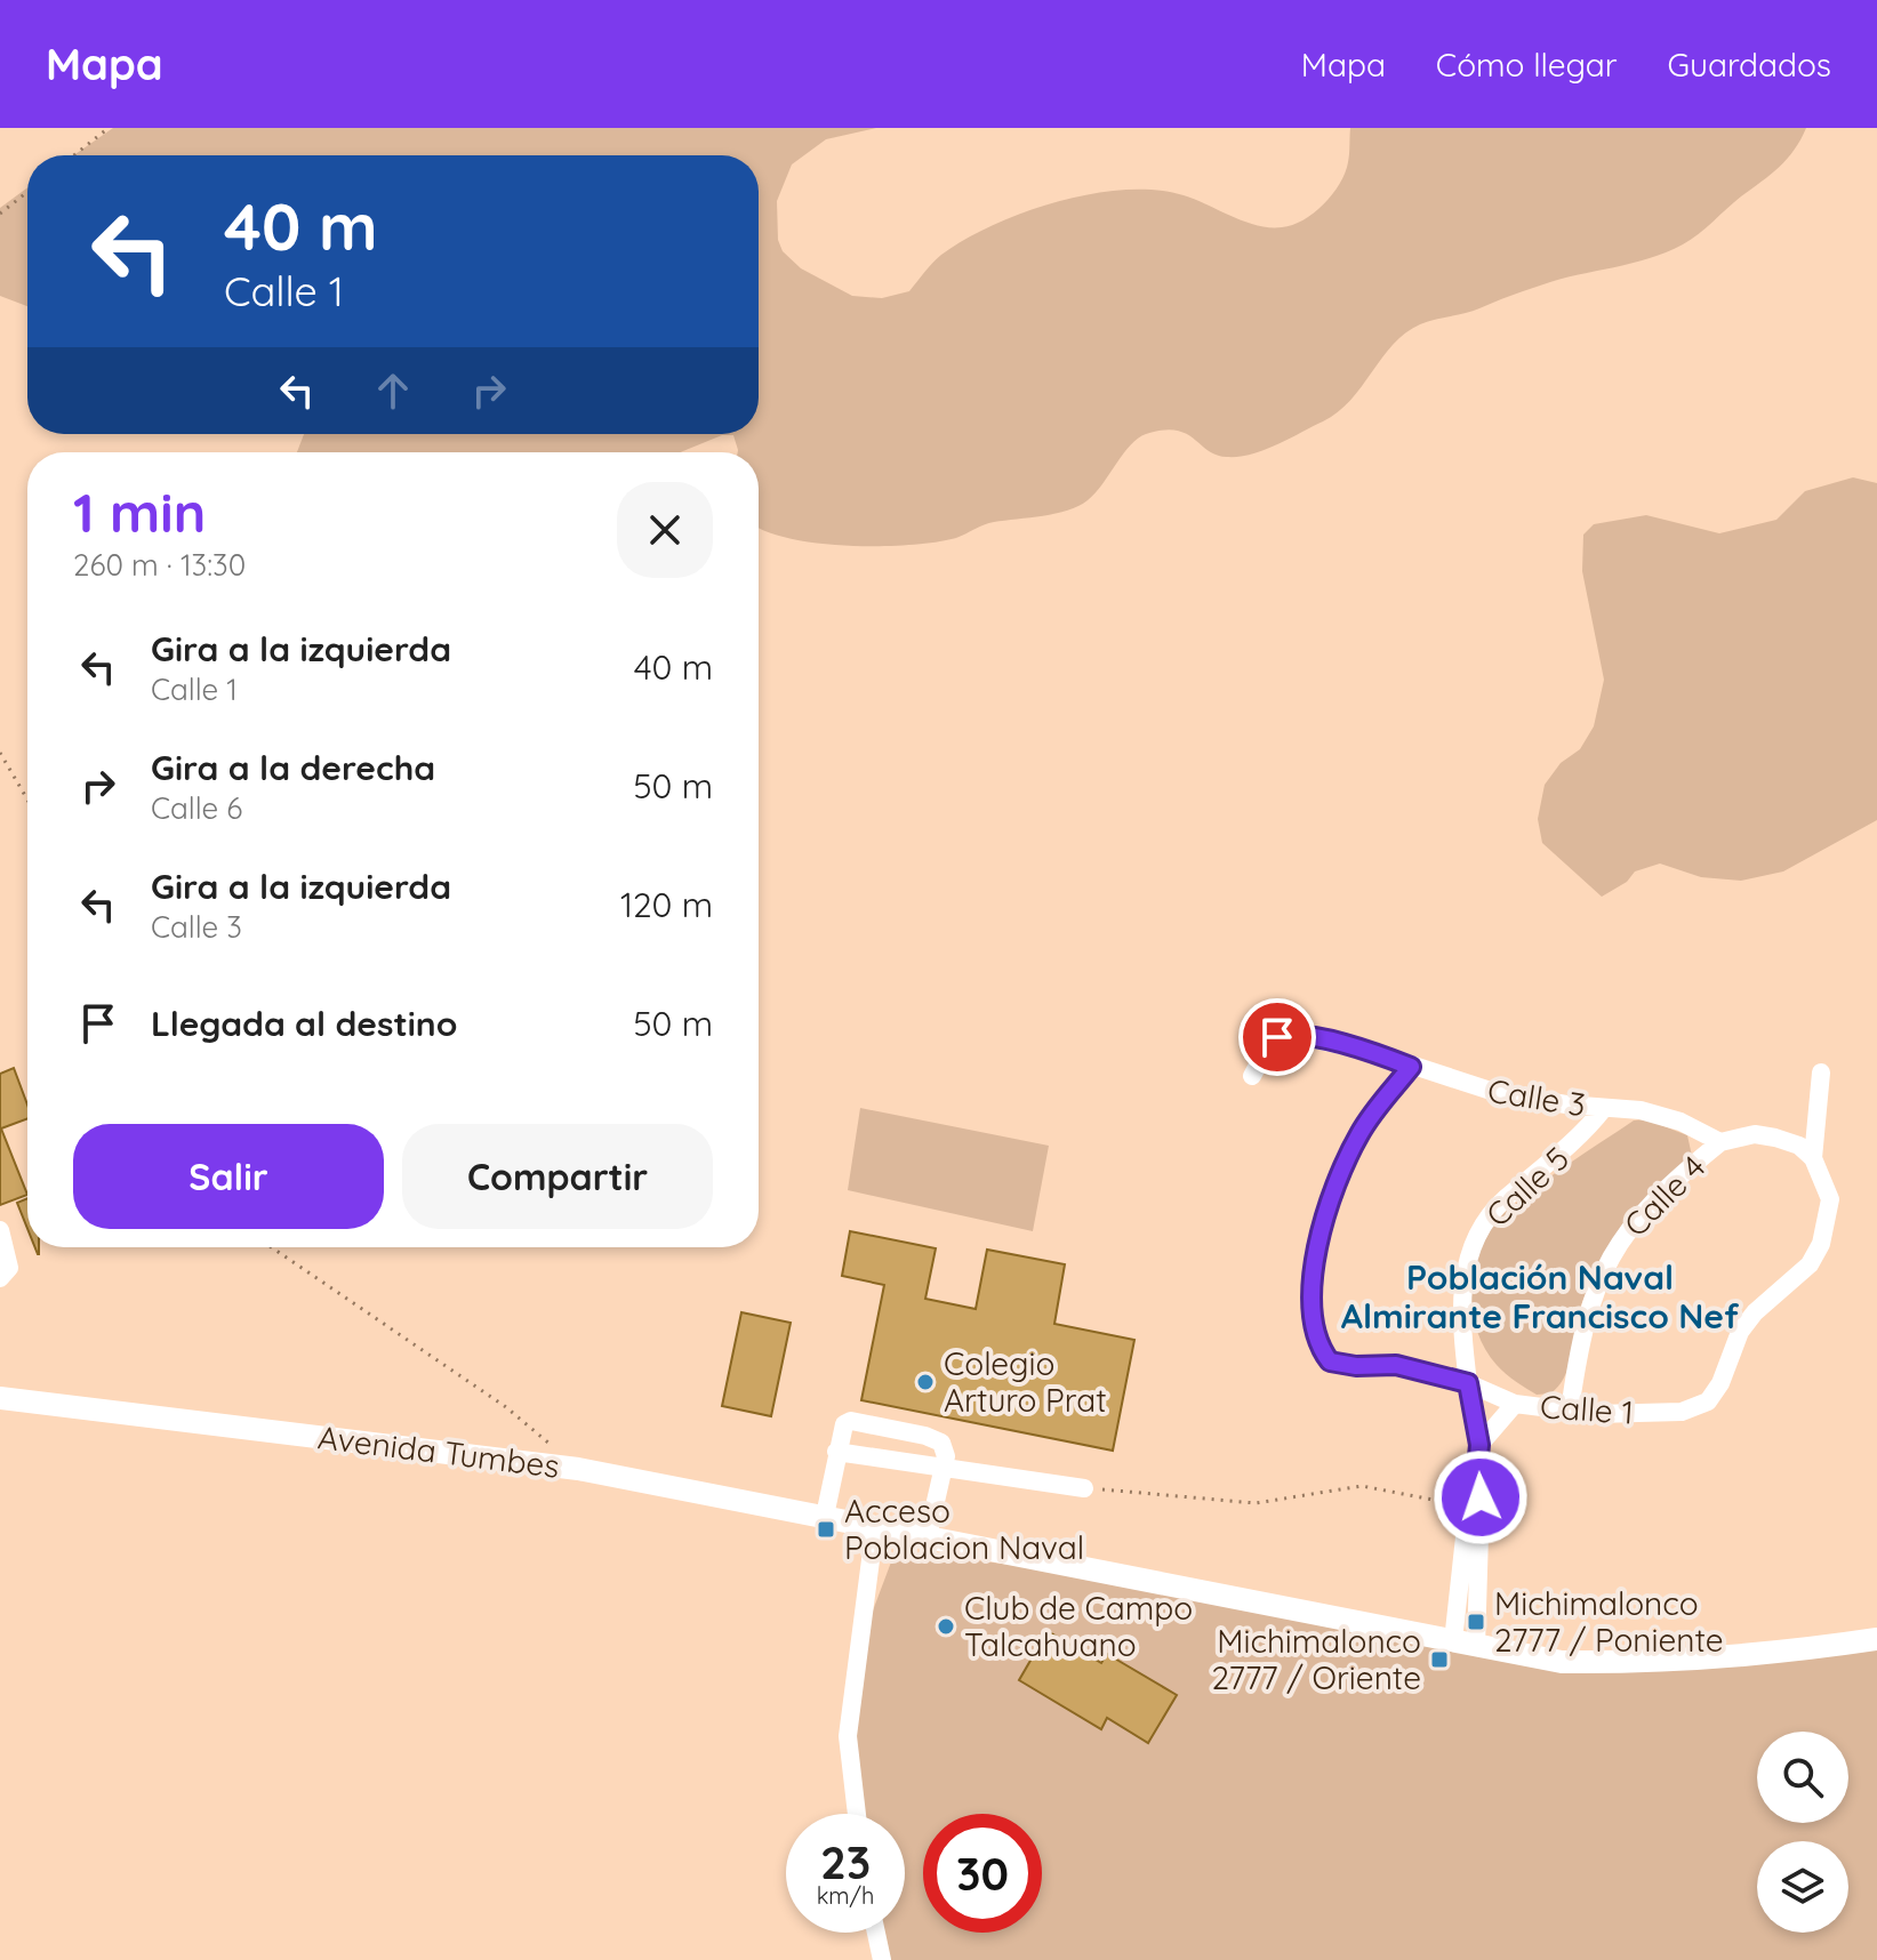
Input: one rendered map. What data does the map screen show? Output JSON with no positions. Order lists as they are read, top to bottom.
{
  "streets": {
    "main road": ["Avenida Tumbes"],
    "street": [
      "Calle 3",
      "Calle 5",
      "Calle 4",
      "Calle 1"
    ]
  },
  "crossings": [
    ["Calle 3", "Calle 5"],
    ["Calle 3", "Calle 4"],
    ["Calle 3", "Calle 1"],
    ["Calle 5", "Calle 1"],
    ["Calle 4", "Calle 1"]
  ],
  "districts": ["Población Naval Almirante Francisco Nef"],
  "places": {
    "other": ["Colegio Arturo Prat", "Club de Campo Talcahuano"],
    "transit": ["Acceso Poblacion Naval", "Michimalonco 2777 / Poniente", "Michimalonco 2777 / Oriente"]
  },
  "page": {
    "header": "Mapa",
    "nav": ["Mapa", "Cómo llegar", "Guardados"],
    "turn": ["40 m", "Calle 1"],
    "heading": ["1 min", "260 m · 13:30"],
    "list": [
      {
        "name": "Gira a la izquierda",
        "note": "Calle 1",
        "value": "40 m"
      },
      {
        "name": "Gira a la derecha",
        "note": "Calle 6",
        "value": "50 m"
      },
      {
        "name": "Gira a la izquierda",
        "note": "Calle 3",
        "value": "120 m"
      },
      {
        "name": "Llegada al destino",
        "value": "50 m"
      }
    ],
    "buttons": ["Salir", "Compartir"],
    "speed": "23 km/h",
    "limit": "30"
  }
}
